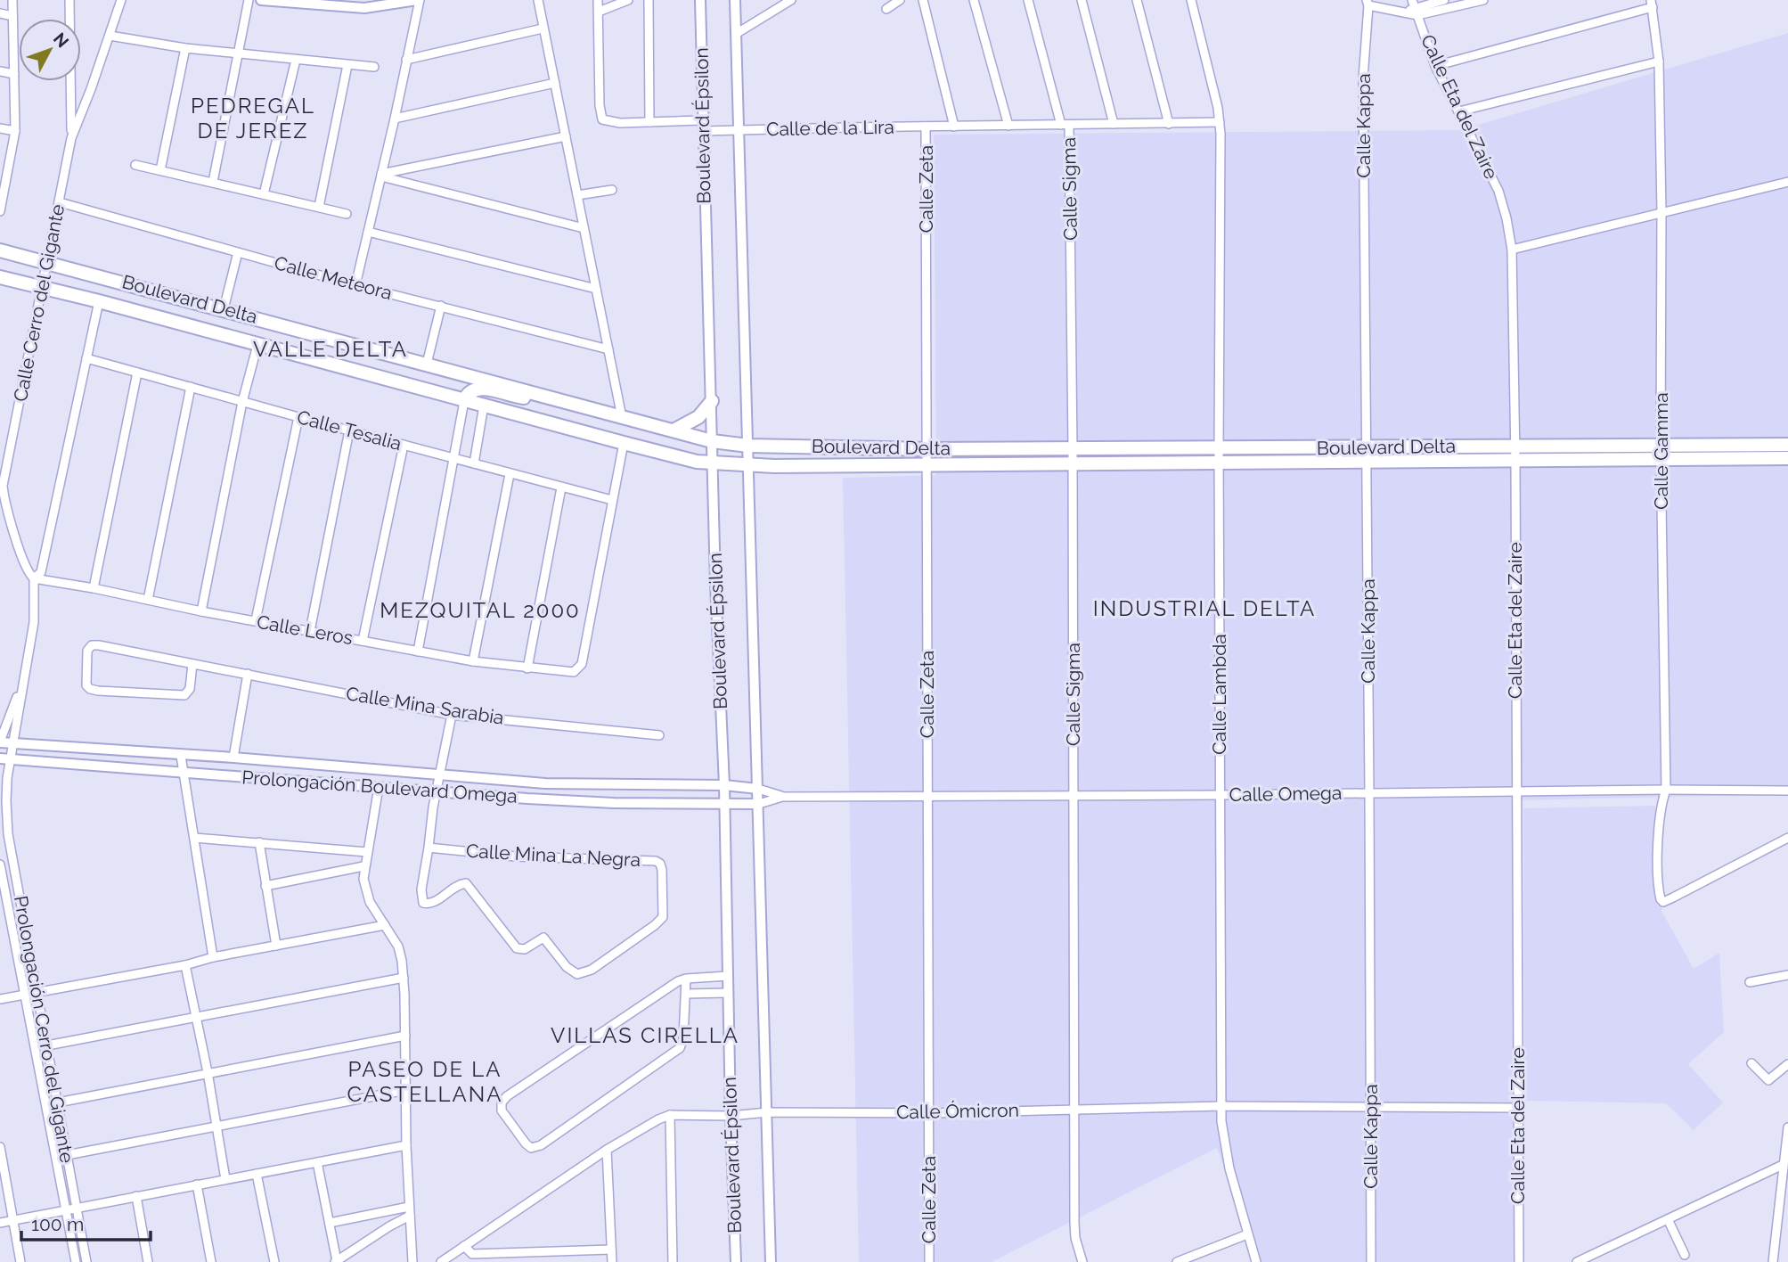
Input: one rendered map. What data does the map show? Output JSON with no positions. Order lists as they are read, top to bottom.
{
  "streets": {
    "main road": ["Boulevard Delta"],
    "street": [
      "Calle Eta del Zaire",
      "Boulevard Épsilon",
      "Calle Kappa",
      "Calle de la Lira",
      "Calle Zeta",
      "Calle Sigma",
      "Calle Meteora",
      "Calle Cerro del Gigante",
      "Calle Tesalia",
      "Calle Gamma",
      "Calle Leros",
      "Calle Lambda",
      "Calle Mina Sarabia",
      "Prolongación Boulevard Omega",
      "Calle Omega",
      "Calle Mina La Negra",
      "Prolongación Cerro del Gigante",
      "Calle Ómicron"
    ]
  },
  "crossings": [
    ["Calle Eta del Zaire", "Boulevard Delta"],
    ["Calle Eta del Zaire", "Calle Omega"],
    ["Calle Eta del Zaire", "Calle Ómicron"],
    ["Boulevard Épsilon", "Calle de la Lira"],
    ["Boulevard Épsilon", "Boulevard Delta"],
    ["Boulevard Épsilon", "Prolongación Boulevard Omega"],
    ["Boulevard Épsilon", "Calle Omega"],
    ["Boulevard Épsilon", "Calle Ómicron"],
    ["Calle Kappa", "Boulevard Delta"],
    ["Calle Kappa", "Calle Omega"],
    ["Calle Kappa", "Calle Ómicron"],
    ["Calle de la Lira", "Calle Zeta"],
    ["Calle de la Lira", "Calle Sigma"],
    ["Calle de la Lira", "Calle Lambda"],
    ["Calle Zeta", "Boulevard Delta"],
    ["Calle Zeta", "Calle Omega"],
    ["Calle Zeta", "Calle Ómicron"],
    ["Calle Sigma", "Boulevard Delta"],
    ["Calle Sigma", "Calle Omega"],
    ["Calle Sigma", "Calle Ómicron"],
    ["Calle Meteora", "Calle Cerro del Gigante"],
    ["Boulevard Delta", "Calle Cerro del Gigante"],
    ["Boulevard Delta", "Calle Gamma"],
    ["Boulevard Delta", "Calle Lambda"],
    ["Calle Cerro del Gigante", "Calle Leros"],
    ["Calle Cerro del Gigante", "Prolongación Boulevard Omega"],
    ["Calle Cerro del Gigante", "Prolongación Cerro del Gigante"],
    ["Calle Tesalia", "Calle Leros"],
    ["Calle Gamma", "Calle Omega"],
    ["Calle Lambda", "Calle Omega"],
    ["Calle Lambda", "Calle Ómicron"],
    ["Calle Mina Sarabia", "Calle Mina La Negra"],
    ["Prolongación Boulevard Omega", "Calle Omega"],
    ["Prolongación Boulevard Omega", "Calle Mina La Negra"],
    ["Prolongación Boulevard Omega", "Prolongación Cerro del Gigante"]
  ],
  "districts": [
    "PEDREGAL DE JEREZ",
    "VALLE DELTA",
    "INDUSTRIAL DELTA",
    "MEZQUITAL 2000",
    "VILLAS CIRELLA",
    "PASEO DE LA CASTELLANA"
  ],
  "scale_bar": "100 m",
  "north": "top right"
}
